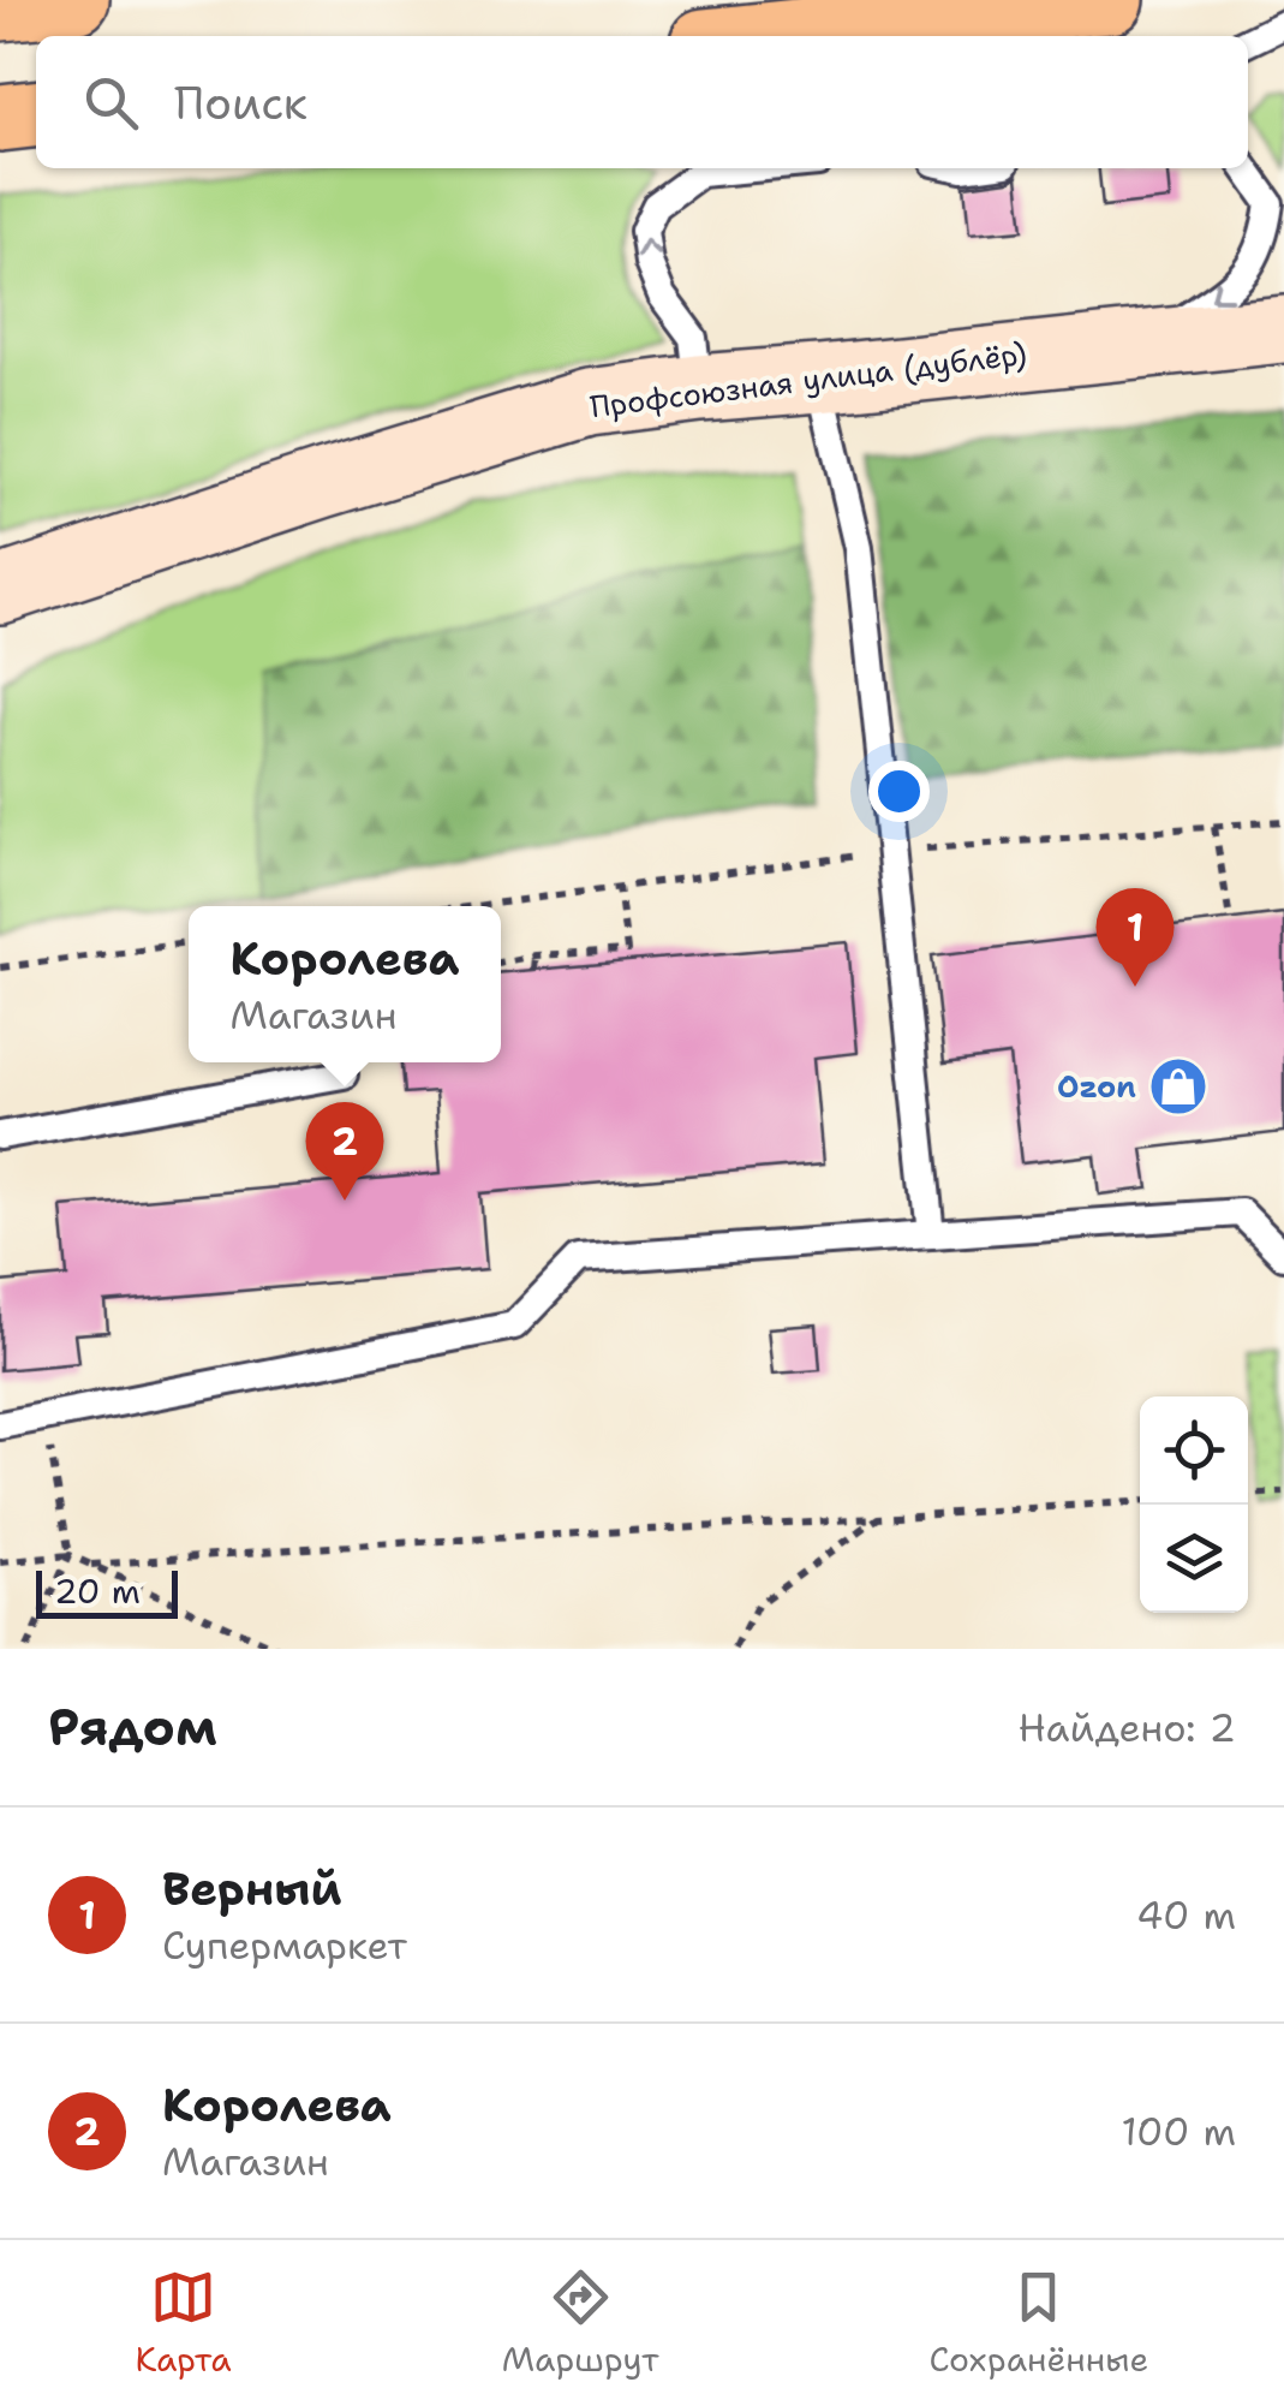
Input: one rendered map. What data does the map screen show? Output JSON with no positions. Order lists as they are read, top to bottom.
{
  "streets": {
    "street": ["Профсоюзная улица (дублёр)"]
  },
  "places": {
    "shop": ["Ozon"]
  },
  "scale_bar": "20 m",
  "page": {
    "search": "Поиск",
    "pins": ["1", "2"],
    "popup": ["Королева", "Магазин"],
    "scale": "20 m",
    "heading": ["Рядом", "Найдено: 2"],
    "list": [
      {
        "mark": "1",
        "name": "Верный",
        "note": "Супермаркет",
        "value": "40 m"
      },
      {
        "mark": "2",
        "name": "Королева",
        "note": "Магазин",
        "value": "100 m"
      }
    ],
    "nav": ["Карта", "Маршрут", "Сохранённые"]
  }
}
